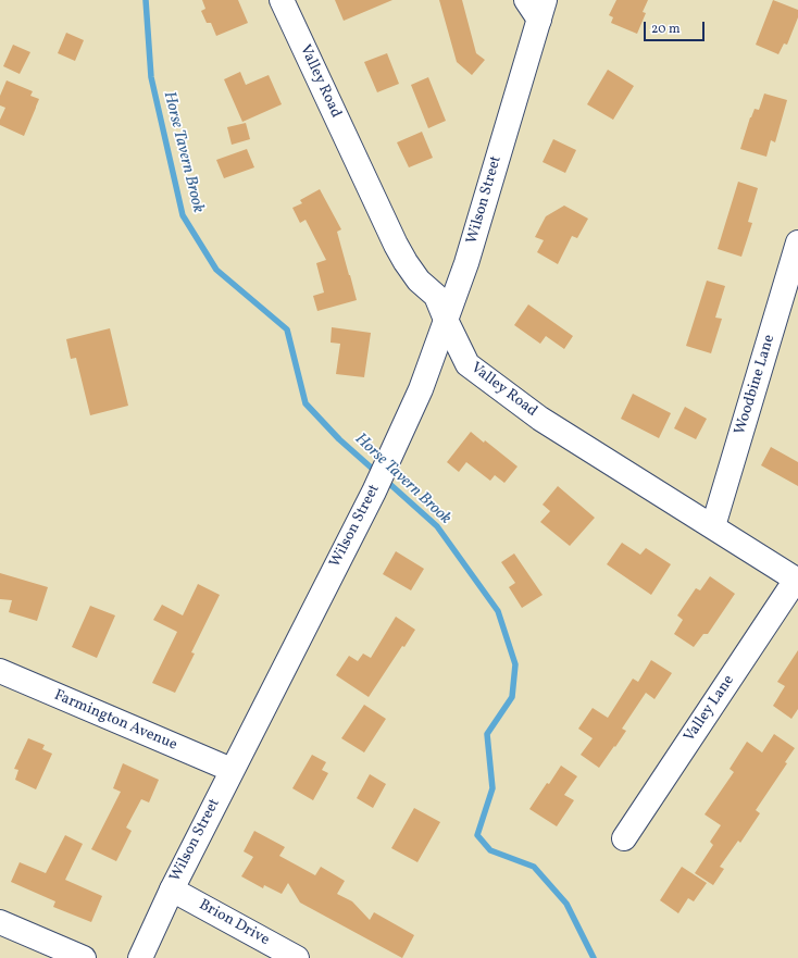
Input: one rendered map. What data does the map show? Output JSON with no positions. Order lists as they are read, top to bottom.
{
  "streets": {
    "street": [
      "Valley Road",
      "Wilson Street",
      "Woodbine Lane",
      "Valley Lane",
      "Farmington Avenue",
      "Brion Drive"
    ]
  },
  "crossings": [
    ["Valley Road", "Wilson Street"],
    ["Valley Road", "Woodbine Lane"],
    ["Valley Road", "Valley Lane"],
    ["Wilson Street", "Farmington Avenue"],
    ["Wilson Street", "Brion Drive"]
  ],
  "water": ["Horse Tavern Brook"],
  "scale_bar": "20 m"
}
